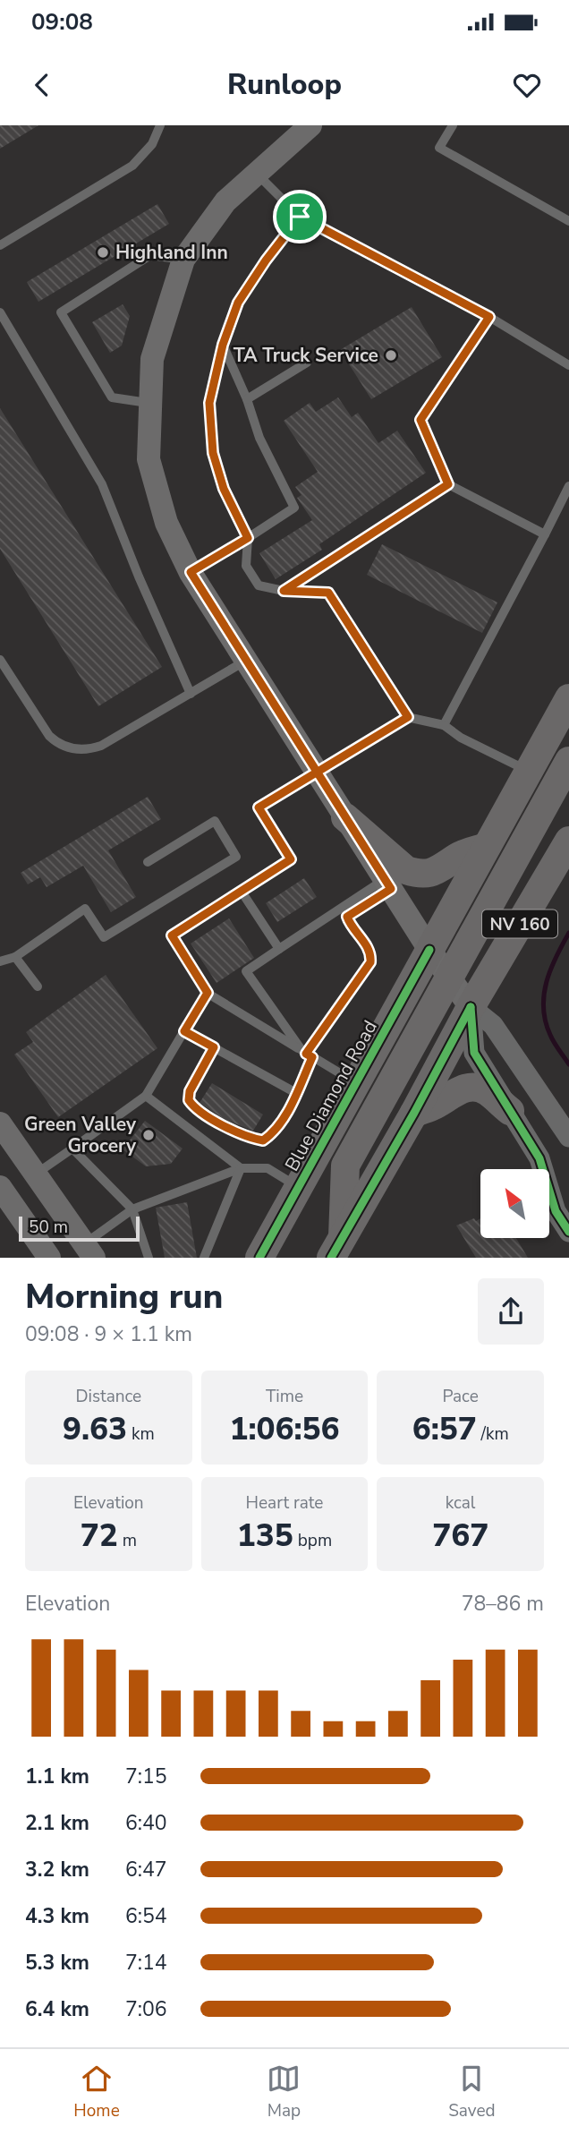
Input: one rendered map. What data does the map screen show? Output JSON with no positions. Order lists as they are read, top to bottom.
{
  "streets": {
    "highway": ["NV 160", "Blue Diamond Road"]
  },
  "places": ["Highland Inn", "TA Truck Service", "Green Valley Grocery"],
  "scale_bar": "50 m",
  "north": "top left",
  "page": {
    "status": "09:08",
    "header": "Runloop",
    "scale": "50 m",
    "heading": ["Morning run", "09:08 · 9 × 1.1 km"],
    "stats": [
      ["Distance", "9.63 km"],
      ["Time", "1:06:56"],
      ["Pace", "6:57 /km"],
      ["Elevation", "72 m"],
      ["Heart rate", "135 bpm"],
      ["kcal", "767"]
    ],
    "chart": ["Elevation", "78–86 m"],
    "list": [
      {
        "name": "1.1 km",
        "note": "7:15"
      },
      {
        "name": "2.1 km",
        "note": "6:40"
      },
      {
        "name": "3.2 km",
        "note": "6:47"
      },
      {
        "name": "4.3 km",
        "note": "6:54"
      },
      {
        "name": "5.3 km",
        "note": "7:14"
      },
      {
        "name": "6.4 km",
        "note": "7:06"
      }
    ],
    "tabs": ["Home", "Map", "Saved"]
  }
}
